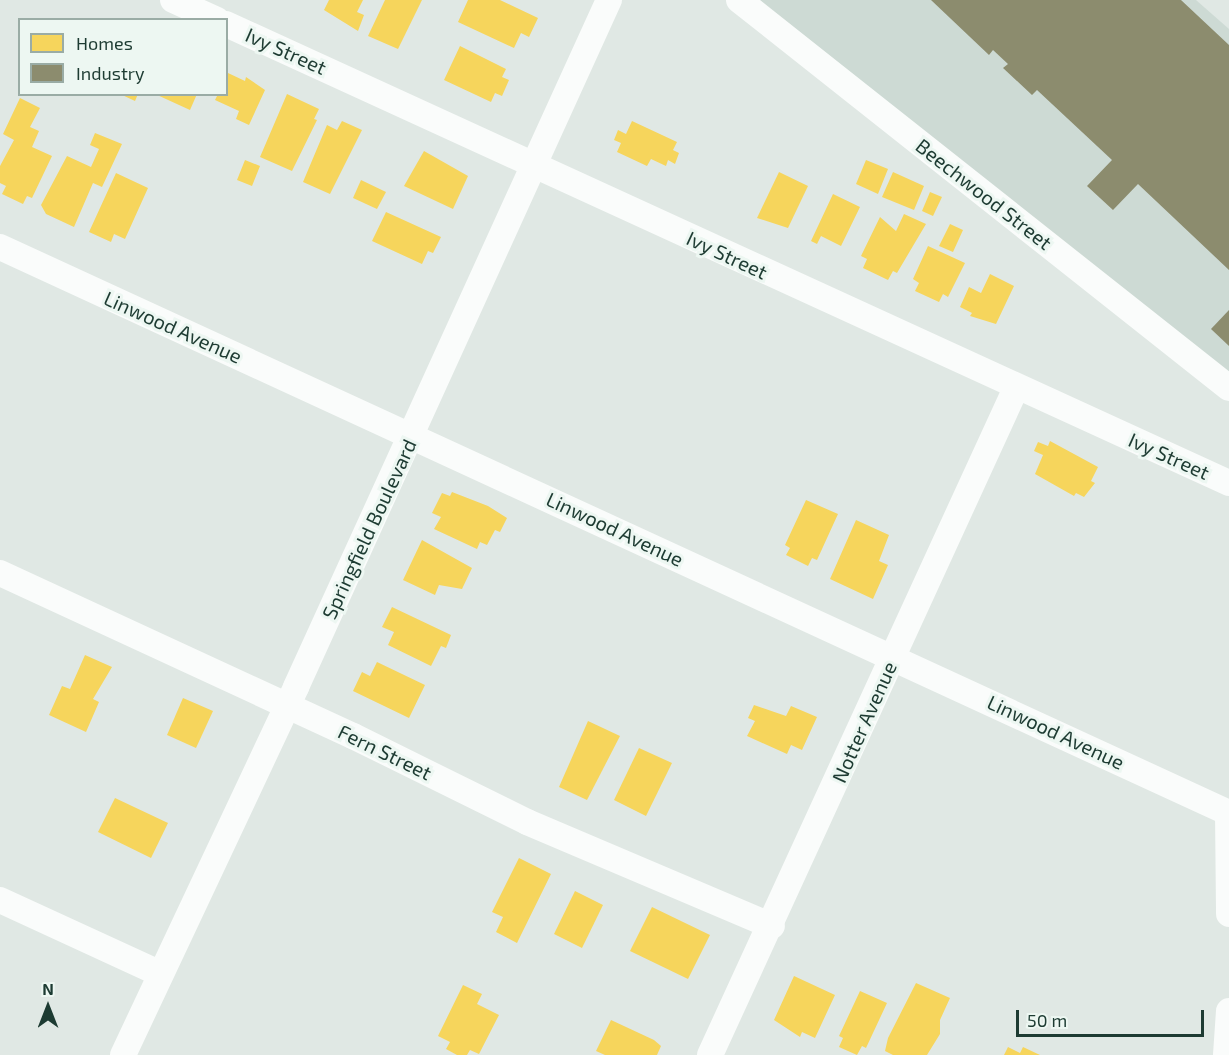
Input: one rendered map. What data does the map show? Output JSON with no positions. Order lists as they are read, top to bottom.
{
  "streets": {
    "street": [
      "Ivy Street",
      "Beechwood Street",
      "Linwood Avenue",
      "Springfield Boulevard",
      "Notter Avenue",
      "Fern Street"
    ]
  },
  "crossings": [
    ["Ivy Street", "Springfield Boulevard"],
    ["Ivy Street", "Notter Avenue"],
    ["Linwood Avenue", "Springfield Boulevard"],
    ["Linwood Avenue", "Notter Avenue"],
    ["Springfield Boulevard", "Fern Street"],
    ["Notter Avenue", "Fern Street"]
  ],
  "legend": ["Homes", "Industry"],
  "scale_bar": "50 m",
  "north": "top"
}
